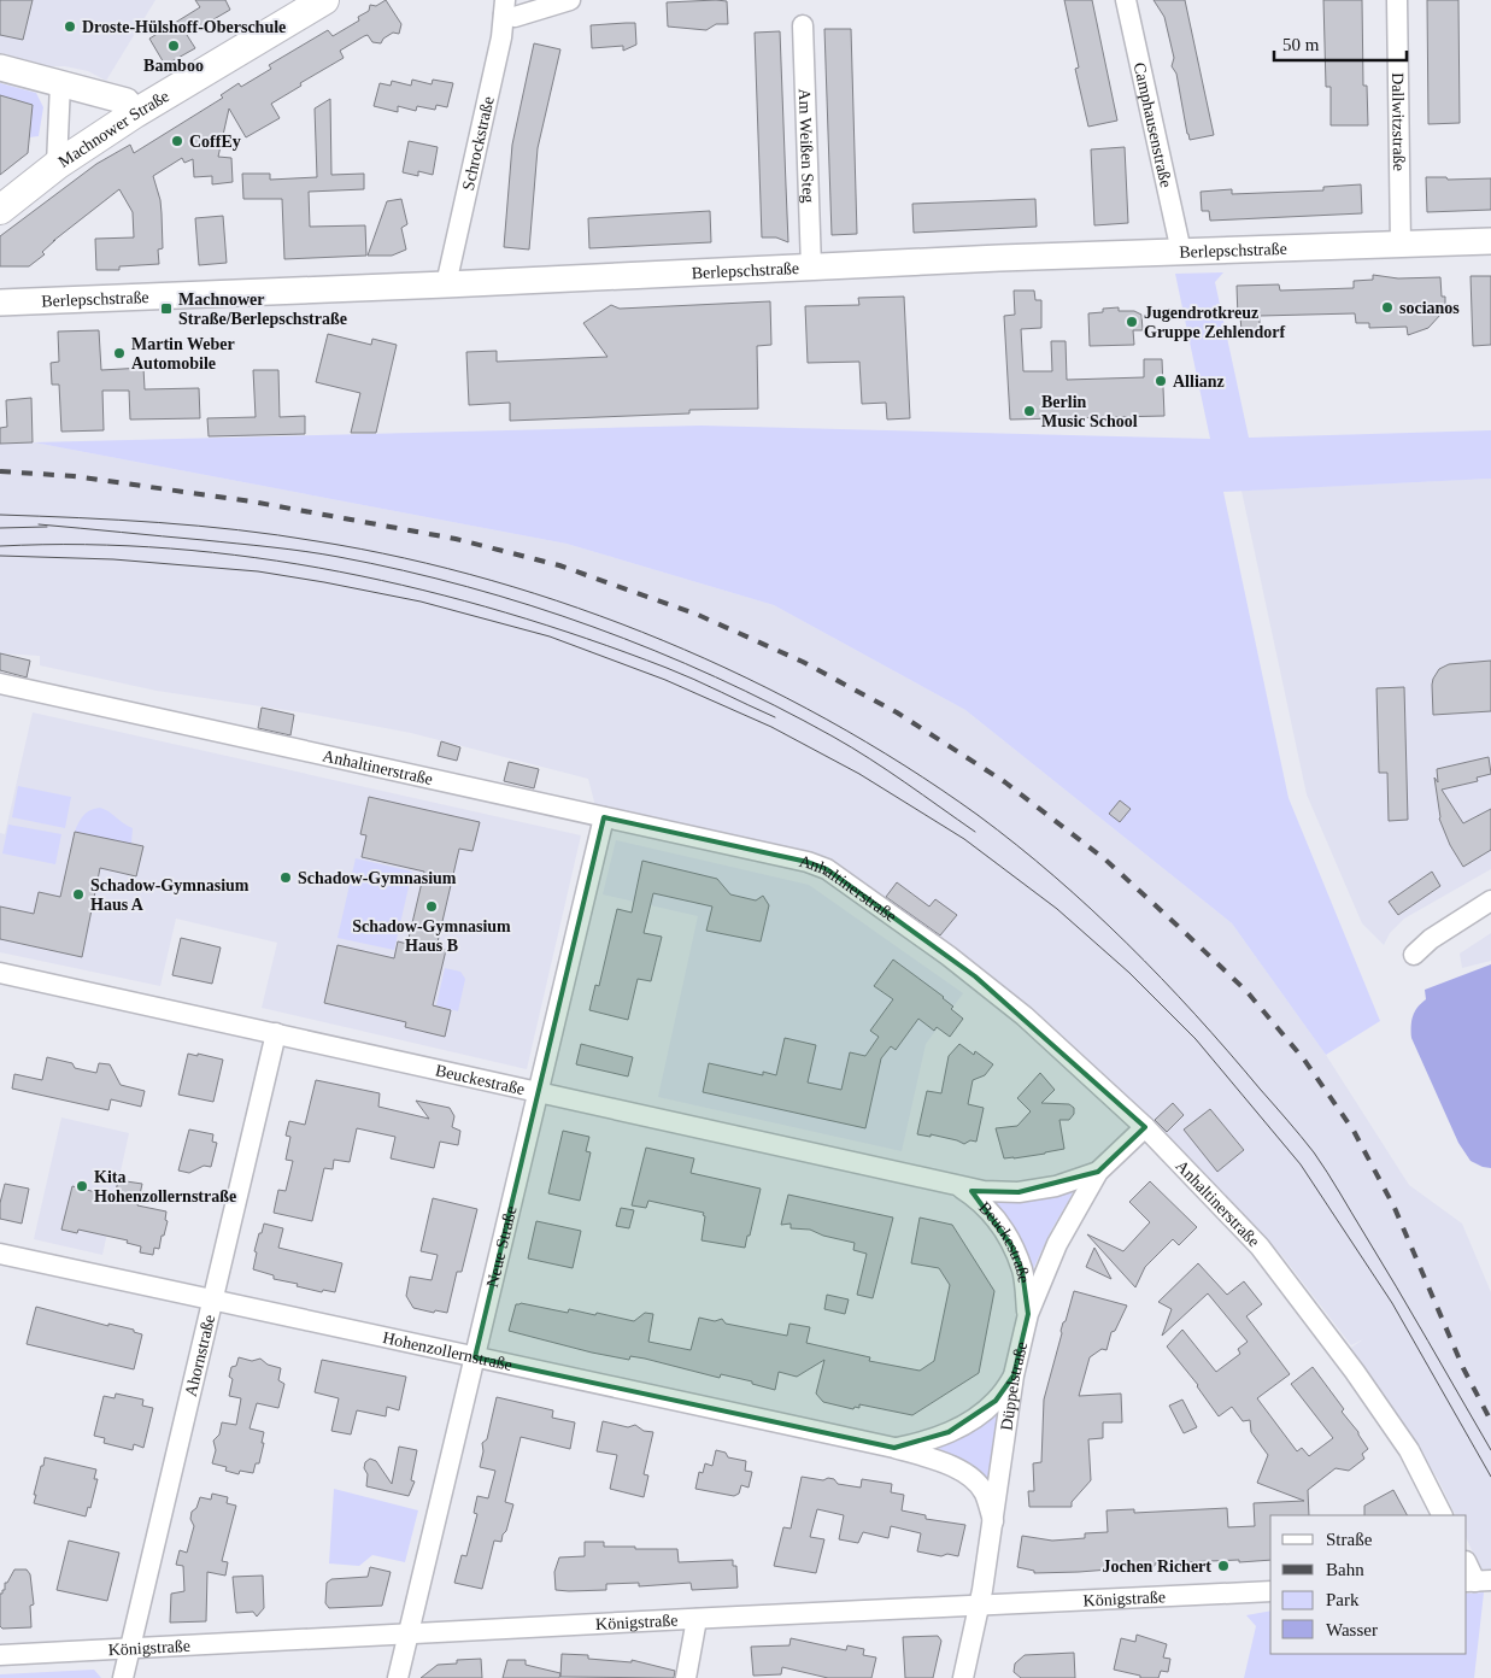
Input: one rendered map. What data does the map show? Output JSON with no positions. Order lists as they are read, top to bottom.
{
  "streets": {
    "main road": ["Machnower Straße"],
    "street": [
      "Dallwitzstraße",
      "Camphausenstraße",
      "Schrockstraße",
      "Am Weißen Steg",
      "Berlepschstraße",
      "Anhaltinerstraße",
      "Beuckestraße",
      "Neue Straße",
      "Hohenzollernstraße",
      "Ahornstraße",
      "Düppelstraße",
      "Königstraße"
    ]
  },
  "crossings": [
    ["Dallwitzstraße", "Berlepschstraße"],
    ["Camphausenstraße", "Berlepschstraße"],
    ["Schrockstraße", "Berlepschstraße"],
    ["Am Weißen Steg", "Berlepschstraße"],
    ["Anhaltinerstraße", "Neue Straße"],
    ["Anhaltinerstraße", "Düppelstraße"],
    ["Beuckestraße", "Neue Straße"],
    ["Beuckestraße", "Ahornstraße"],
    ["Beuckestraße", "Düppelstraße"],
    ["Neue Straße", "Hohenzollernstraße"],
    ["Neue Straße", "Königstraße"],
    ["Hohenzollernstraße", "Ahornstraße"],
    ["Hohenzollernstraße", "Düppelstraße"],
    ["Ahornstraße", "Königstraße"],
    ["Düppelstraße", "Königstraße"]
  ],
  "places": {
    "other": [
      "Droste-Hülshoff-Oberschule",
      "Bamboo",
      "CoffEy",
      "socianos",
      "Jugendrotkreuz Gruppe Zehlendorf",
      "Martin Weber Automobile",
      "Allianz",
      "Berlin Music School",
      "Schadow-Gymnasium",
      "Schadow-Gymnasium Haus A",
      "Schadow-Gymnasium Haus B",
      "Kita Hohenzollernstraße",
      "Jochen Richert"
    ],
    "transit": ["Machnower Straße/Berlepschstraße"]
  },
  "legend": [
    "Straße",
    "Bahn",
    "Park",
    "Wasser"
  ],
  "scale_bar": "50 m"
}
